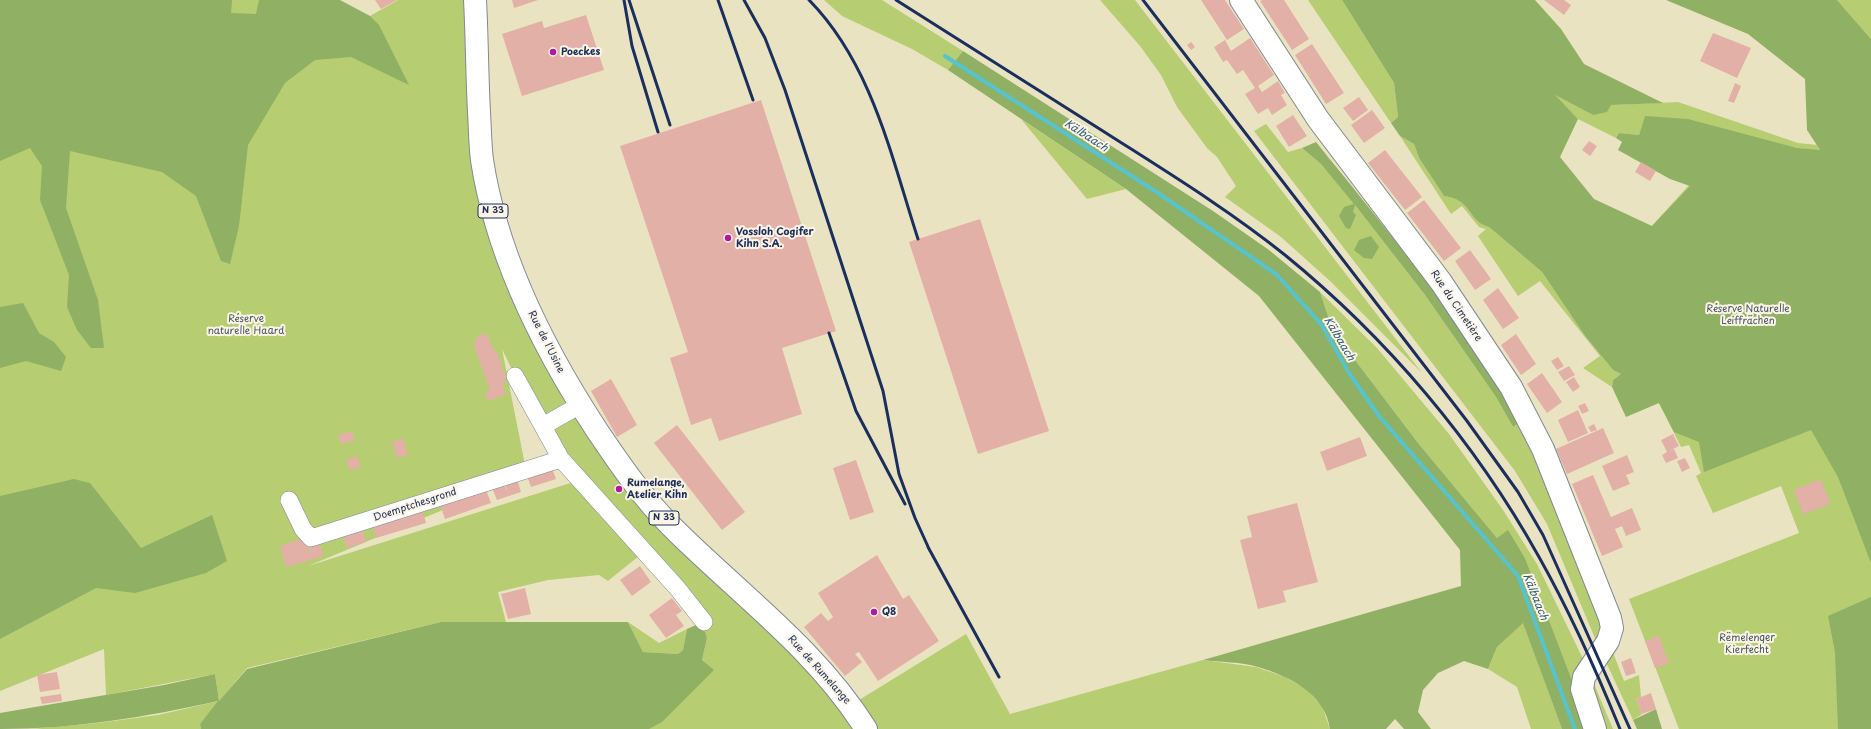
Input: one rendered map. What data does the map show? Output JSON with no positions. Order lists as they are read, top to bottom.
{
  "streets": {
    "main road": [
      "N 33",
      "Rue du Cimetière",
      "Rue de l'Usine",
      "Rue de Rumelange"
    ],
    "street": ["Doemptchesgrond"]
  },
  "crossings": [
    ["Rue de l'Usine", "Rue de Rumelange"]
  ],
  "water": ["Kälbaach"],
  "parks": ["Réserve Naturelle Leiffrächen", "Réserve naturelle Haard", "Rëmelenger Kierfecht"],
  "places": [
    "Poeckes",
    "Vossloh Cogifer Kihn S.A.",
    "Rumelange, Atelier Kihn",
    "Q8"
  ]
}
